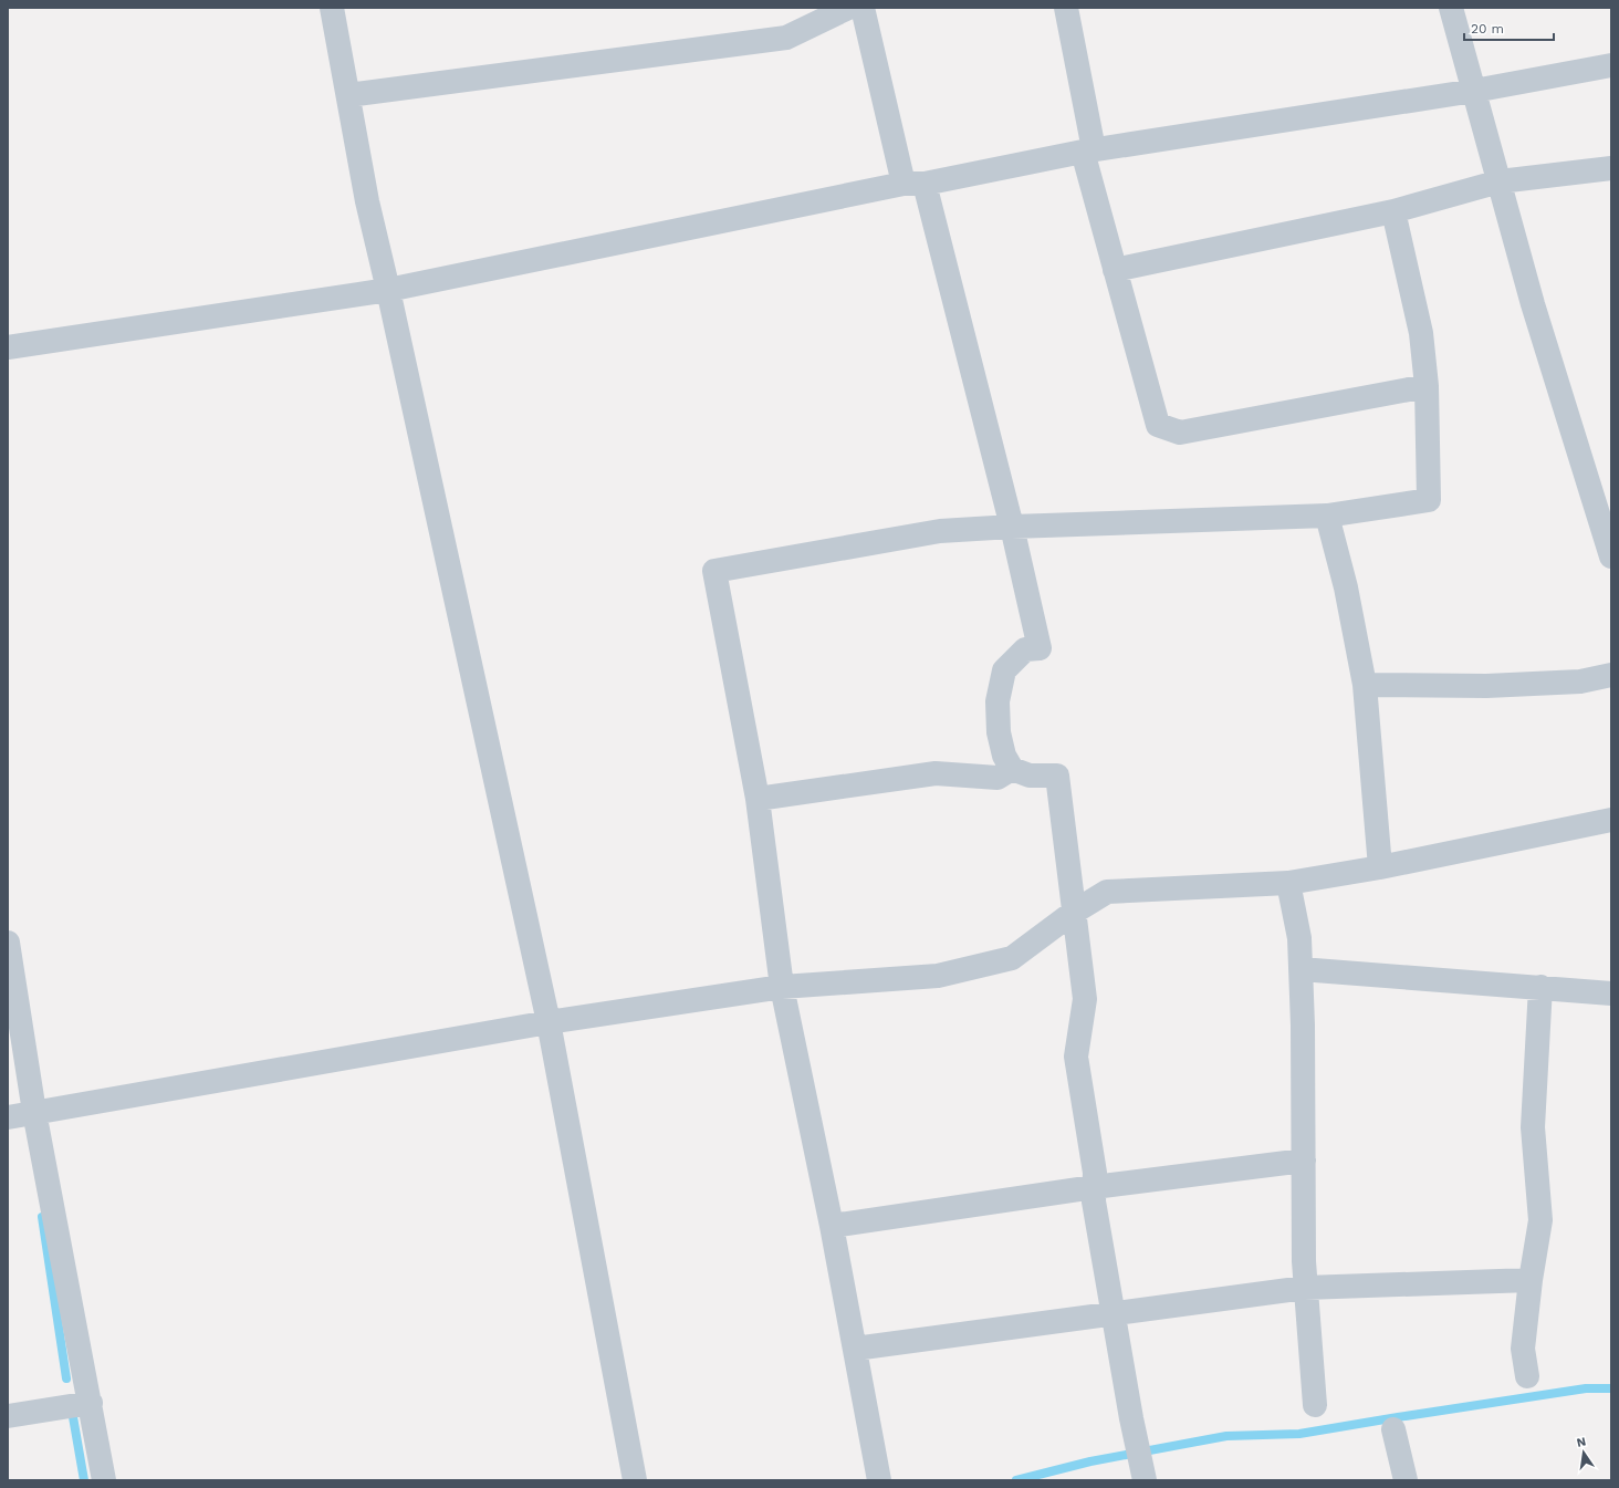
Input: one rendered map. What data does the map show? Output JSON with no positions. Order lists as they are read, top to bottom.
{
  "scale_bar": "20 m",
  "north": "top"
}
